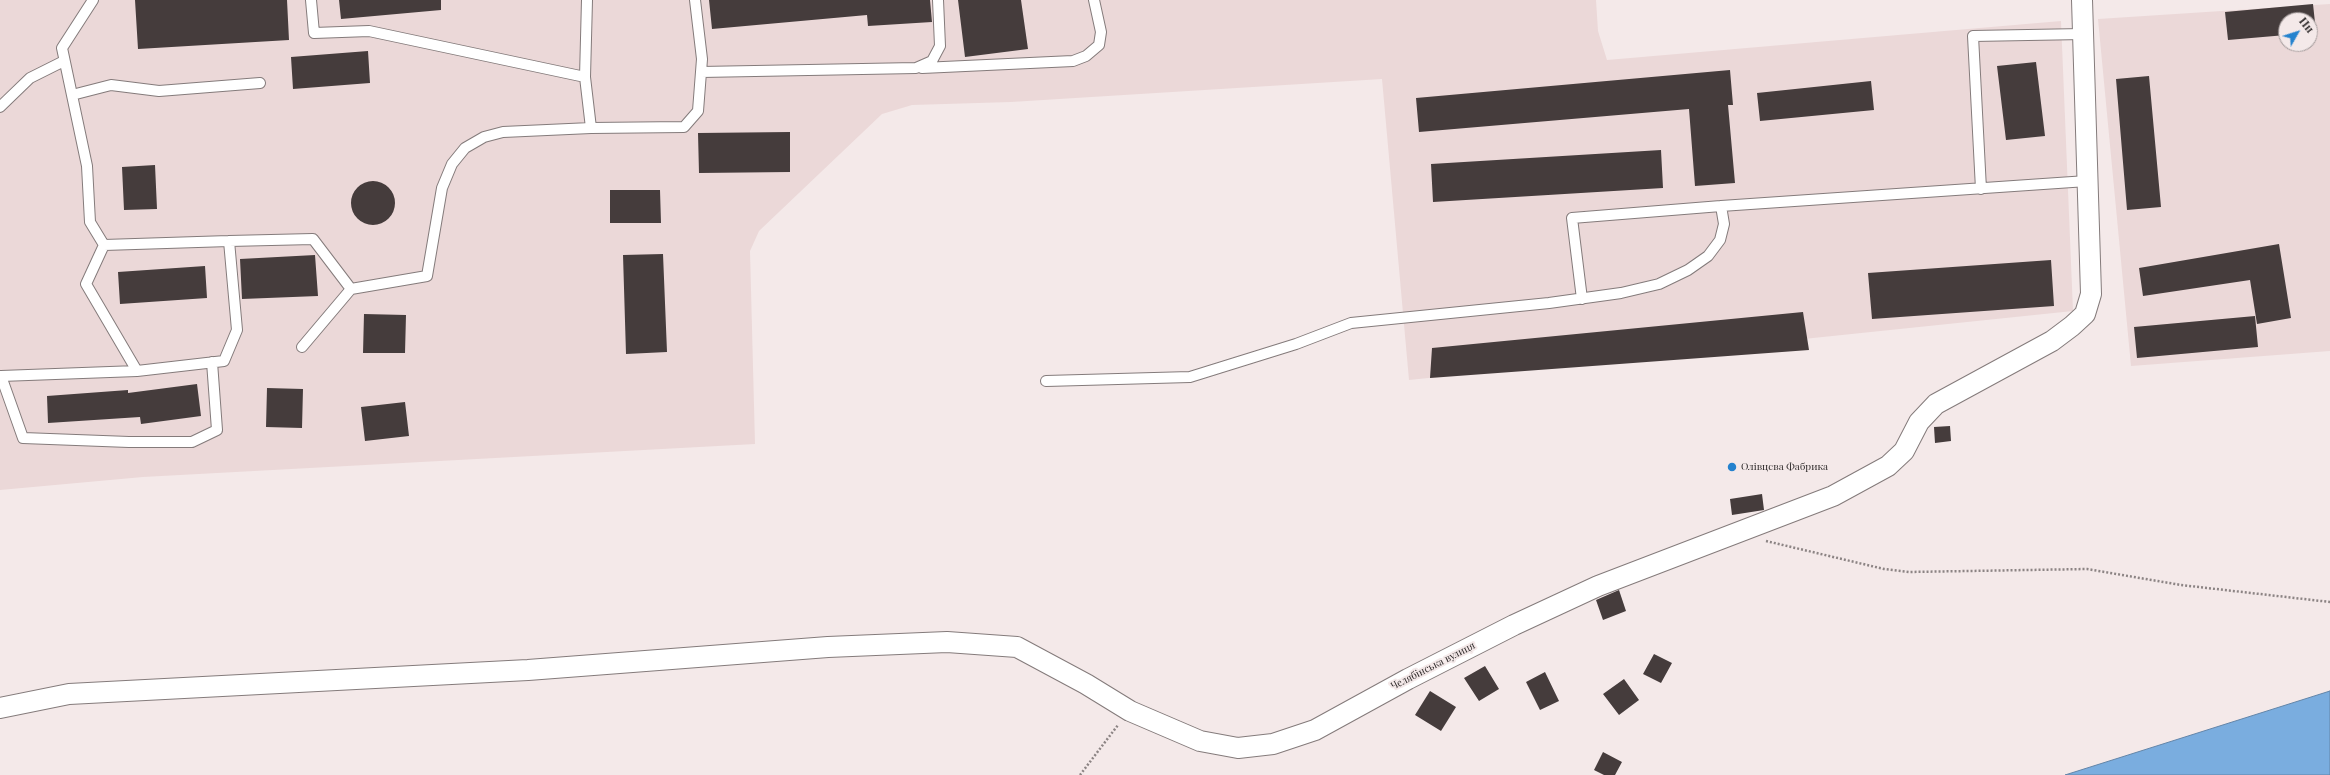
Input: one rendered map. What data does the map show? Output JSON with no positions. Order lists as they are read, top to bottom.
{
  "streets": {
    "street": ["Челябінська вулиця"]
  },
  "places": ["Олівцева Фабрика"],
  "north": "top right"
}
